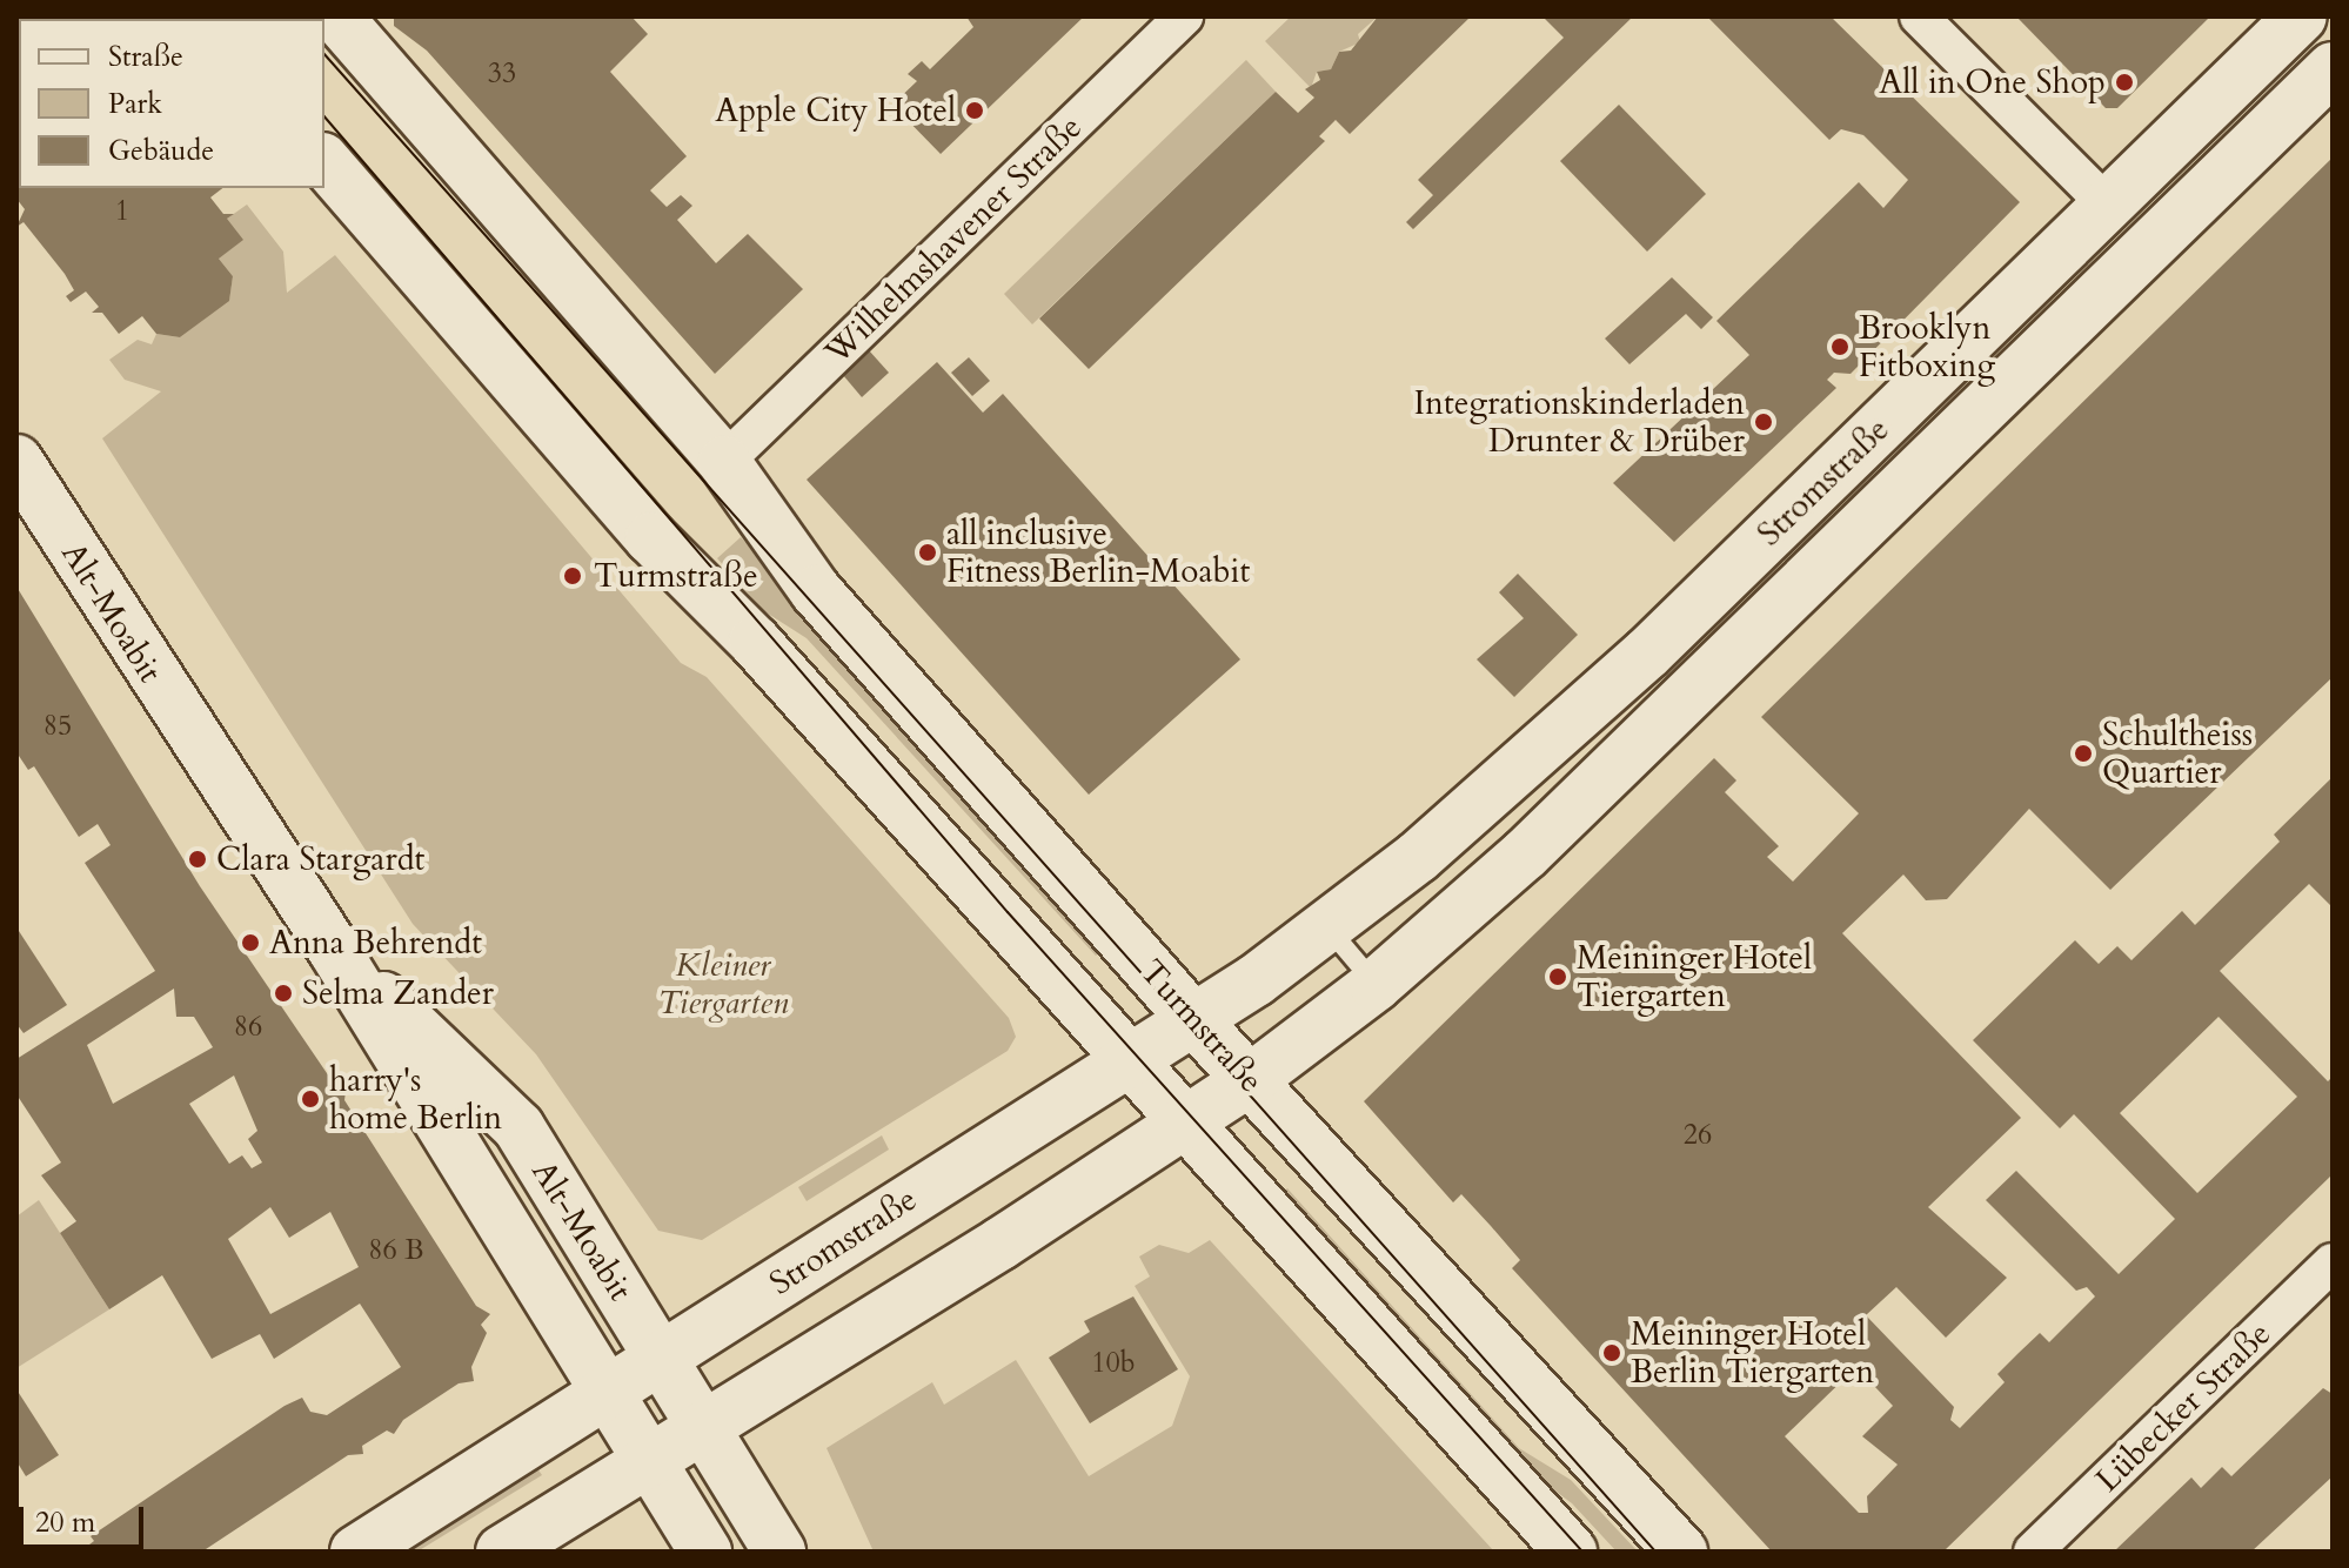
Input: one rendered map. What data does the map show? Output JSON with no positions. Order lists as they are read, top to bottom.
{
  "streets": {
    "main road": ["Stromstraße", "Alt-Moabit", "Turmstraße"],
    "street": ["Wilhelmshavener Straße", "Lübecker Straße"]
  },
  "crossings": [
    ["Wilhelmshavener Straße", "Turmstraße"],
    ["Stromstraße", "Alt-Moabit"],
    ["Stromstraße", "Turmstraße"]
  ],
  "parks": ["Kleiner Tiergarten"],
  "places": [
    "All in One Shop",
    "Apple City Hotel",
    "Brooklyn Fitboxing",
    "Integrationskinderladen Drunter & Drüber",
    "all inclusive Fitness Berlin-Moabit",
    "Turmstraße",
    "Schultheiss Quartier",
    "Clara Stargardt",
    "Anna Behrendt",
    "Meininger Hotel Tiergarten",
    "Selma Zander",
    "harry's home Berlin",
    "Meininger Hotel Berlin Tiergarten"
  ],
  "house_numbers": [
    "33",
    "1",
    "85",
    "86",
    "26",
    "86 B",
    "10b"
  ],
  "legend": ["Straße", "Park", "Gebäude"],
  "scale_bar": "20 m"
}
